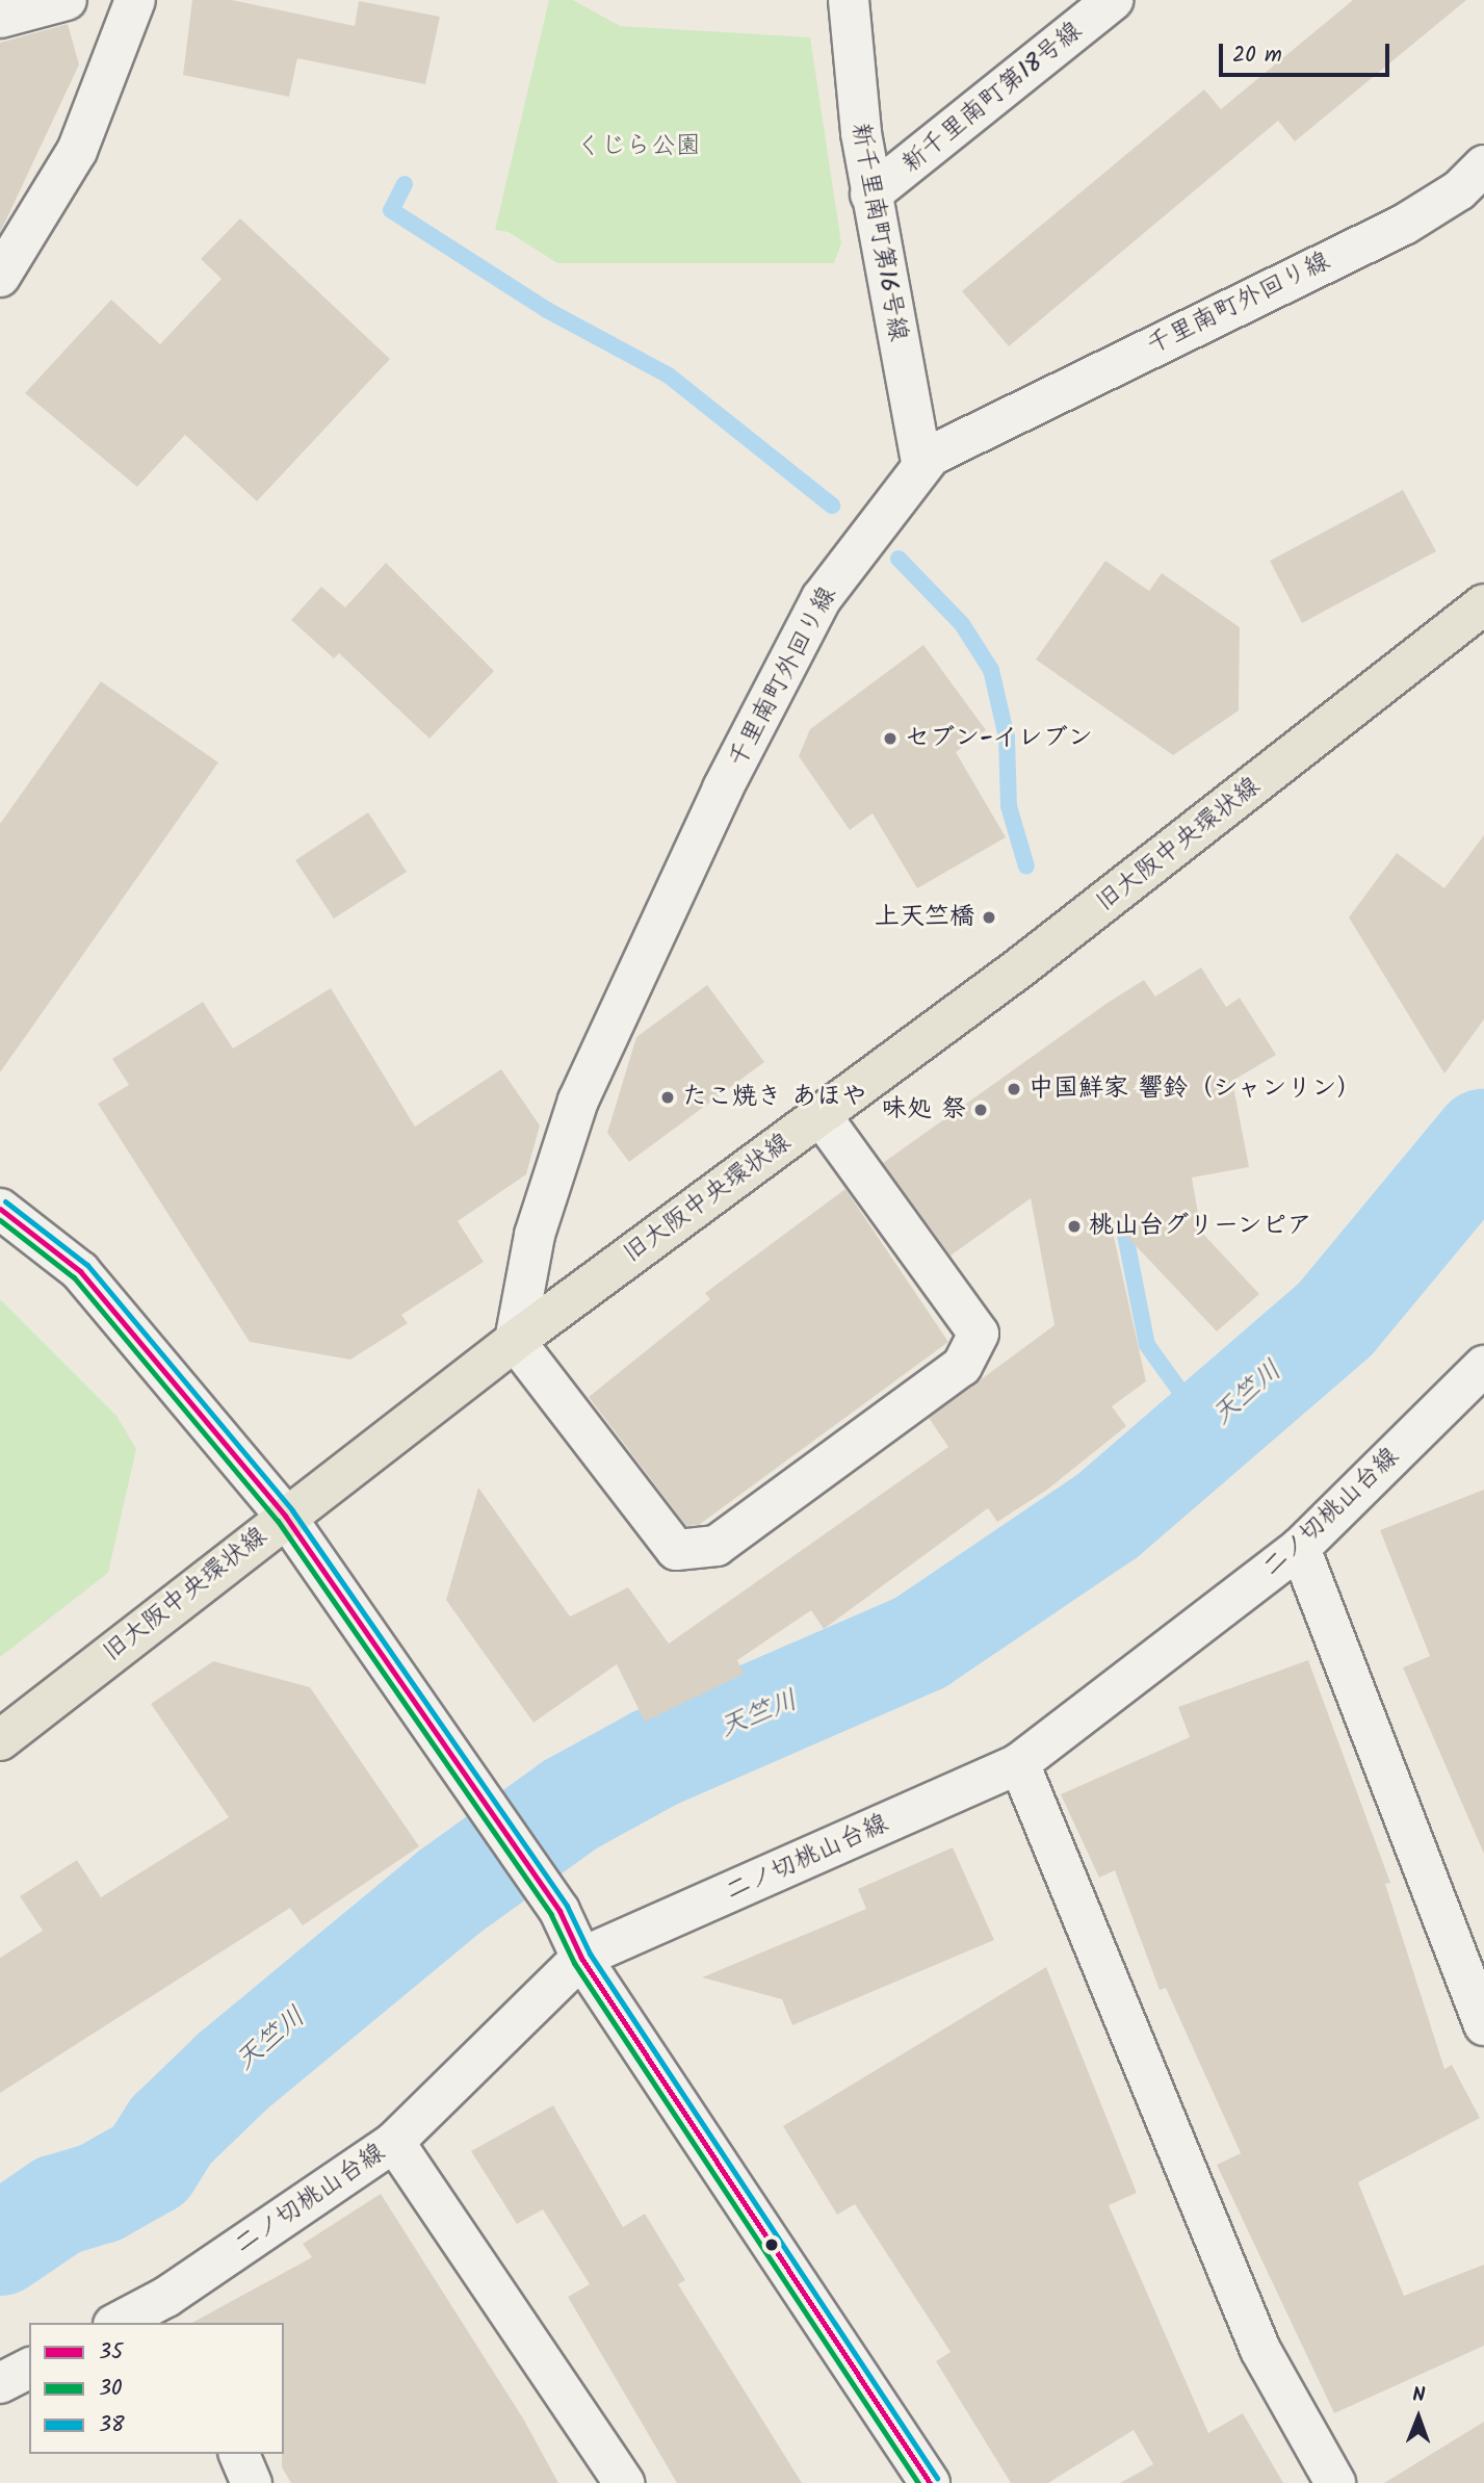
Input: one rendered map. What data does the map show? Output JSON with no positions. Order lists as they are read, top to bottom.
{
  "streets": {
    "main road": ["旧大阪中央環状線"],
    "street": [
      "新千里南町第18号線",
      "新千里南町第16号線",
      "千里南町外回り線",
      "二ノ切桃山台線"
    ]
  },
  "crossings": [
    ["新千里南町第18号線", "新千里南町第16号線"],
    ["新千里南町第16号線", "千里南町外回り線"],
    ["千里南町外回り線", "旧大阪中央環状線"]
  ],
  "water": ["天竺川"],
  "parks": ["くじら公園"],
  "places": [
    "セブン-イレブン",
    "上天竺橋",
    "中国鮮家 響鈴（シャンリン）",
    "たこ焼き あほや",
    "味処 祭",
    "桃山台グリーンピア"
  ],
  "lines": ["transit line 38", "transit line 35", "transit line 30"],
  "legend": ["35", "30", "38"],
  "scale_bar": "20 m",
  "north": "top"
}
